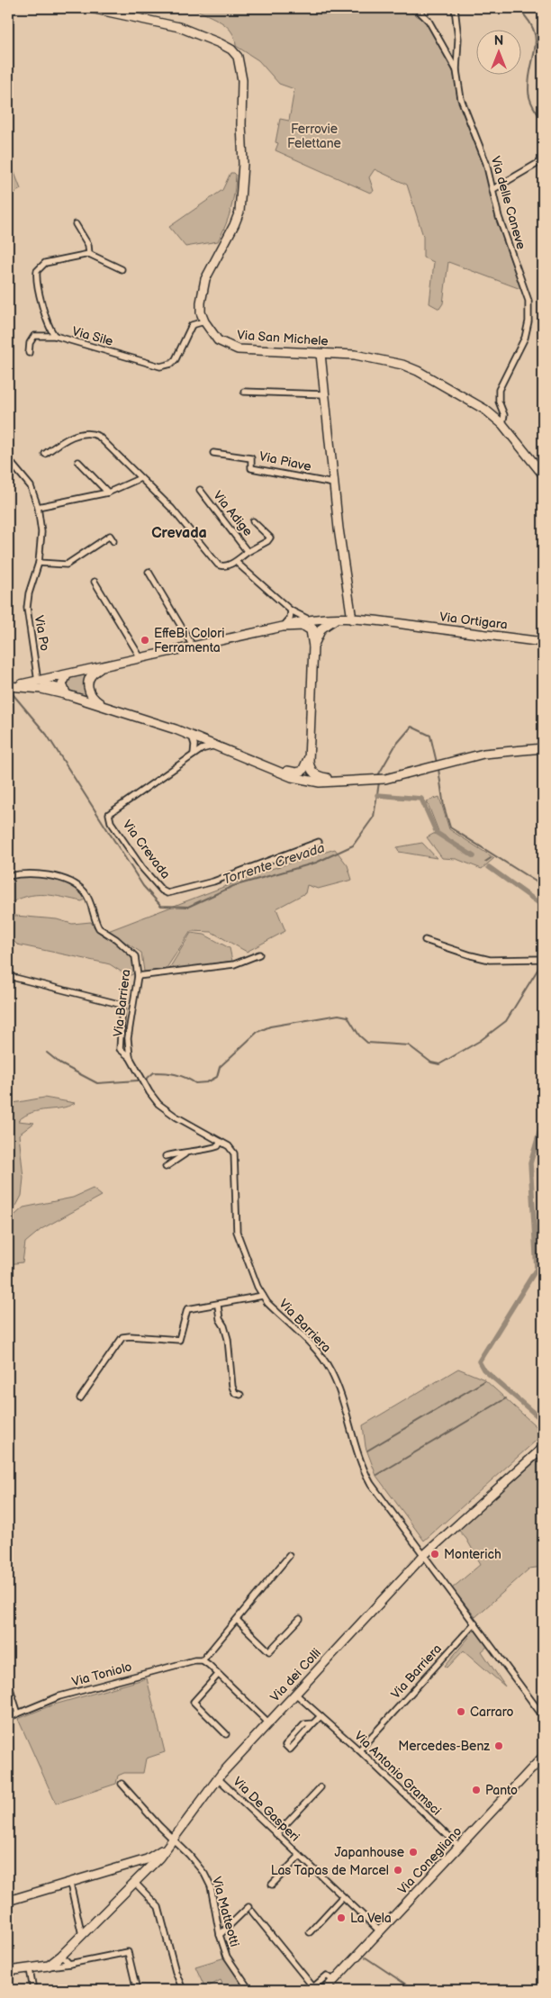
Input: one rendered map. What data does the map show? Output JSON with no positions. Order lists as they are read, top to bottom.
{
  "streets": {
    "main road": [
      "Via San Michele",
      "Via Ortigara",
      "Via dei Colli",
      "Via Conegliano"
    ],
    "street": [
      "Via delle Caneve",
      "Via Sile",
      "Via Piave",
      "Via Adige",
      "Via Po",
      "Via Crevada",
      "Via Barriera",
      "Via Toniolo",
      "Via Antonio Gramsci",
      "Via De Gasperi",
      "Via Matteotti"
    ]
  },
  "crossings": [
    ["Via delle Caneve", "Via San Michele"],
    ["Via Sile", "Via San Michele"],
    ["Via Barriera", "Via dei Colli"],
    ["Via Barriera", "Via Antonio Gramsci"],
    ["Via dei Colli", "Via Antonio Gramsci"],
    ["Via dei Colli", "Via De Gasperi"],
    ["Via dei Colli", "Via Matteotti"],
    ["Via Antonio Gramsci", "Via Conegliano"],
    ["Via De Gasperi", "Via Conegliano"]
  ],
  "districts": ["Crevada"],
  "water": ["Torrente Crevada"],
  "parks": ["Ferrovie Felettane"],
  "places": [
    "EffeBi Colori Ferramenta",
    "Monterich",
    "Carraro",
    "Mercedes-Benz",
    "Panto",
    "Japanhouse",
    "Las Tapas de Marcel",
    "La Vela"
  ],
  "north": "top"
}
